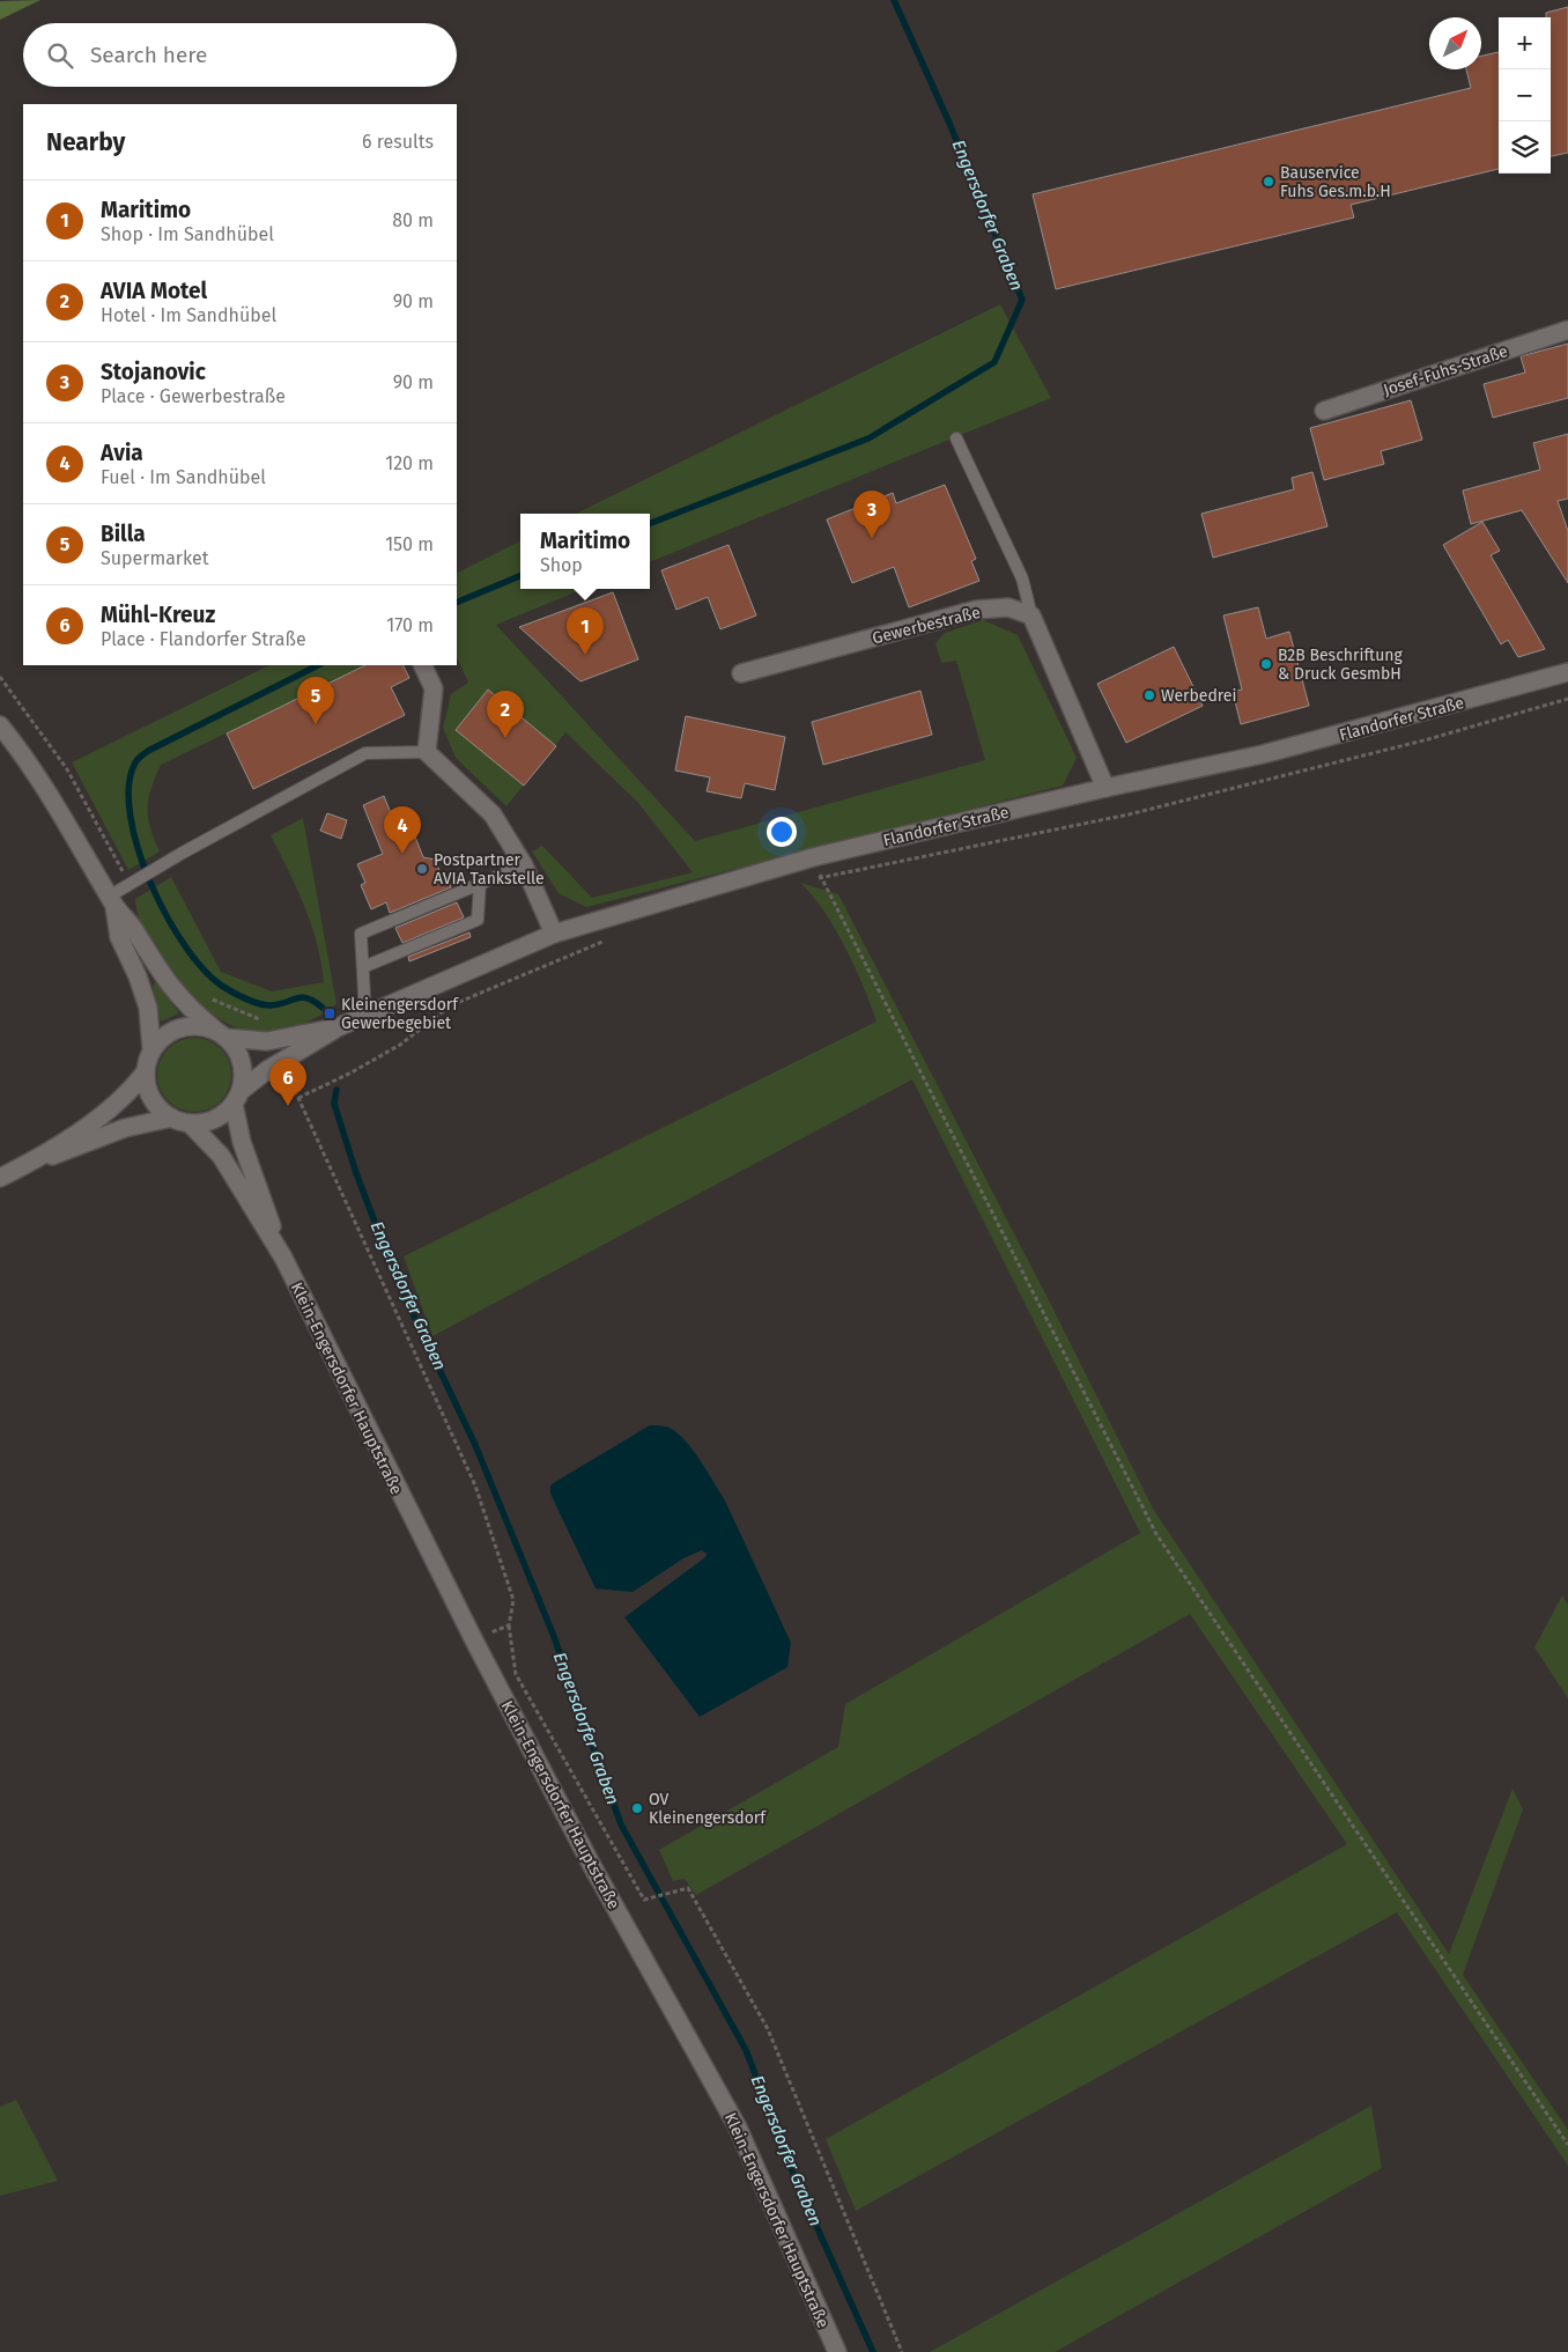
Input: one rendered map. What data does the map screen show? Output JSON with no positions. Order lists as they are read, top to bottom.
{
  "streets": {
    "main road": [
      "Josef-Fuhs-Straße",
      "Gewerbestraße",
      "Flandorfer Straße",
      "Klein-Engersdorfer Hauptstraße"
    ]
  },
  "water": ["Engersdorfer Graben"],
  "places": {
    "other": [
      "Bauservice Fuhs Ges.m.b.H",
      "B2B Beschriftung & Druck GesmbH",
      "Werbedrei",
      "Postpartner AVIA Tankstelle",
      "OV Kleinengersdorf"
    ],
    "transit": ["Kleinengersdorf Gewerbegebiet"]
  },
  "north": "top right",
  "page": {
    "map_buttons": ["+", "−"],
    "search": "Search here",
    "heading": ["Nearby", "6 results"],
    "list": [
      {
        "mark": "1",
        "name": "Maritimo",
        "note": "Shop · Im Sandhübel",
        "value": "80 m"
      },
      {
        "mark": "2",
        "name": "AVIA Motel",
        "note": "Hotel · Im Sandhübel",
        "value": "90 m"
      },
      {
        "mark": "3",
        "name": "Stojanovic",
        "note": "Place · Gewerbestraße",
        "value": "90 m"
      },
      {
        "mark": "4",
        "name": "Avia",
        "note": "Fuel · Im Sandhübel",
        "value": "120 m"
      },
      {
        "mark": "5",
        "name": "Billa",
        "note": "Supermarket",
        "value": "150 m"
      },
      {
        "mark": "6",
        "name": "Mühl-Kreuz",
        "note": "Place · Flandorfer Straße",
        "value": "170 m"
      }
    ],
    "pins": [
      "3",
      "1",
      "5",
      "2",
      "4",
      "6"
    ],
    "popup": ["Maritimo", "Shop"]
  }
}
